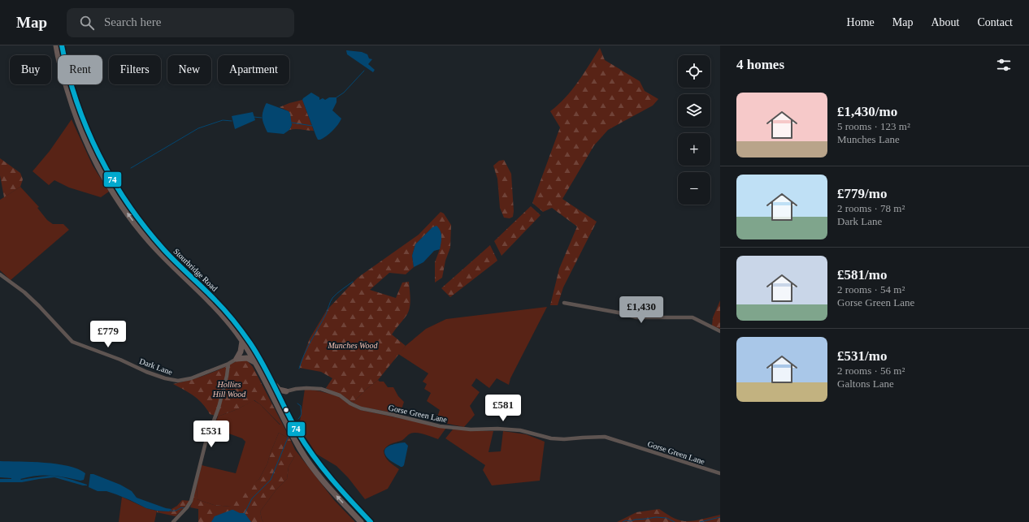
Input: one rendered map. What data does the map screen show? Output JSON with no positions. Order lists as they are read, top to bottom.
{
  "streets": {
    "highway": ["Stourbridge Road"],
    "street": ["Dark Lane", "Gorse Green Lane"]
  },
  "parks": ["Munches Wood", "Hollies Hill Wood"],
  "lines": ["transit line 74"],
  "page": {
    "header": "Map",
    "search": "Search here",
    "nav": [
      "Home",
      "Map",
      "About",
      "Contact"
    ],
    "heading": "4 homes",
    "map_buttons": ["+", "−"],
    "chip": [
      "Buy",
      "Rent",
      "Filters",
      "New",
      "Apartment"
    ],
    "list": [
      {
        "name": "£1,430/mo",
        "note": "5 rooms · 123 m² · Munches Lane"
      },
      {
        "name": "£779/mo",
        "note": "2 rooms · 78 m² · Dark Lane"
      },
      {
        "name": "£581/mo",
        "note": "2 rooms · 54 m² · Gorse Green Lane"
      },
      {
        "name": "£531/mo",
        "note": "2 rooms · 56 m² · Galtons Lane"
      }
    ],
    "price": [
      "£1,430",
      "£779",
      "£581",
      "£531"
    ]
  }
}
